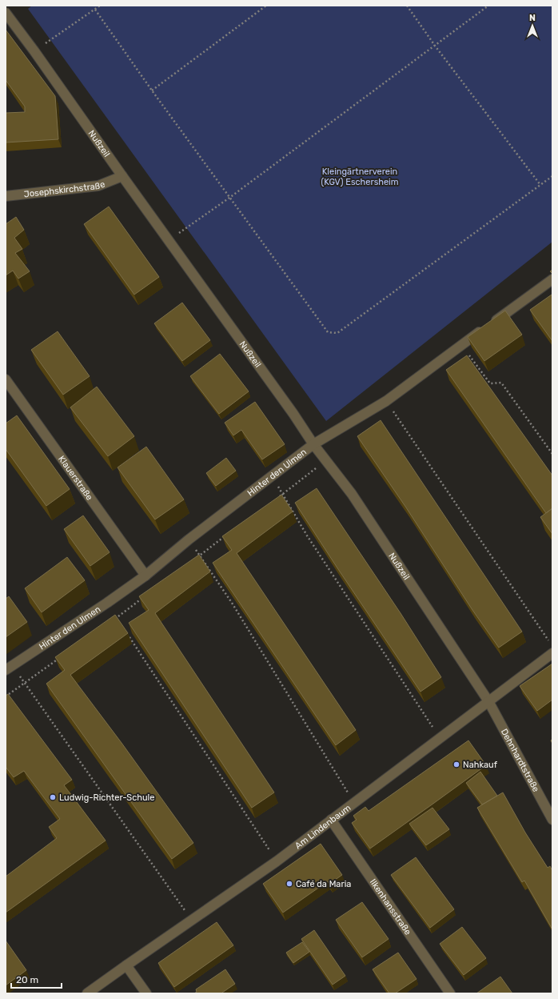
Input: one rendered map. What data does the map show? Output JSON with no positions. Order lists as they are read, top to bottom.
{
  "streets": {
    "street": [
      "Nußzeil",
      "Josephskirchstraße",
      "Hinter den Ulmen",
      "Klauerstraße",
      "Dehnhardtstraße",
      "Am Lindenbaum",
      "Ilkenhansstraße"
    ]
  },
  "crossings": [
    ["Nußzeil", "Josephskirchstraße"],
    ["Nußzeil", "Hinter den Ulmen"],
    ["Nußzeil", "Dehnhardtstraße"],
    ["Nußzeil", "Am Lindenbaum"],
    ["Hinter den Ulmen", "Klauerstraße"],
    ["Dehnhardtstraße", "Am Lindenbaum"],
    ["Am Lindenbaum", "Ilkenhansstraße"]
  ],
  "parks": ["Kleingärtnerverein (KGV) Eschersheim"],
  "places": ["Nahkauf", "Ludwig-Richter-Schule", "Café da Maria"],
  "scale_bar": "20 m",
  "north": "top"
}
